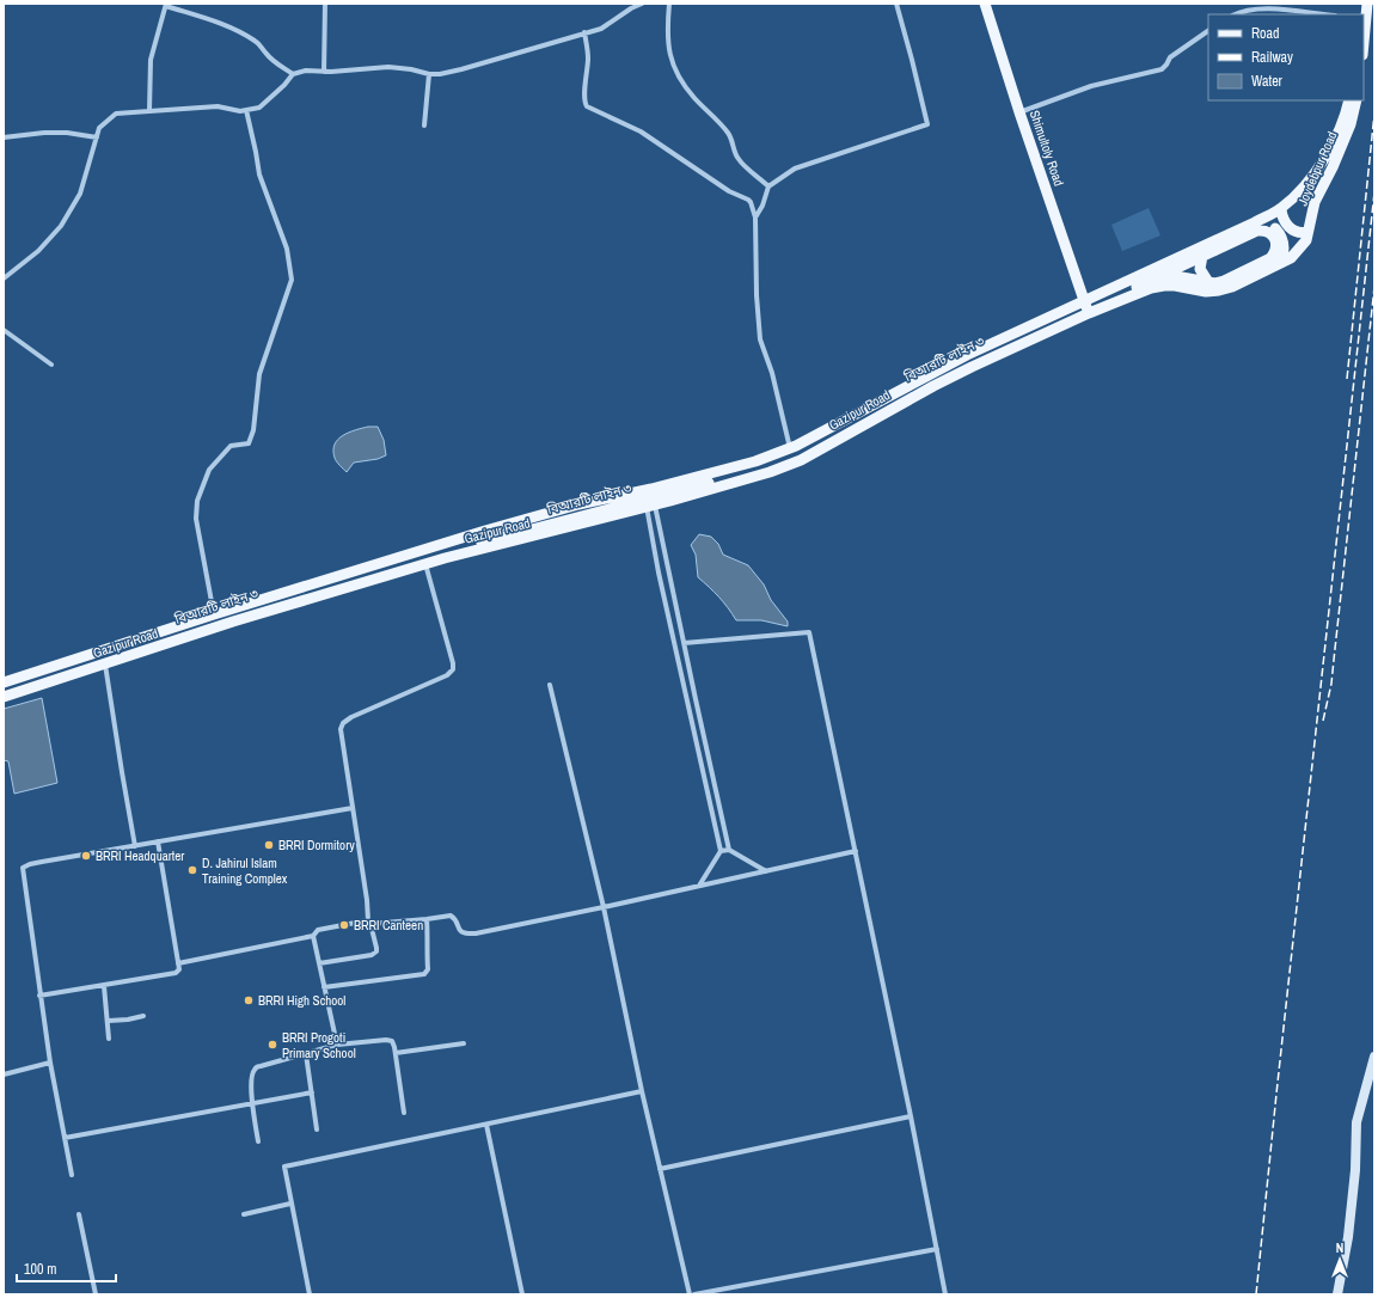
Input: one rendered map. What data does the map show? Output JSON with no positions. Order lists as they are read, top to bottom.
{
  "streets": {
    "main road": [
      "Shimultoly Road",
      "Joydebpur Road",
      "বিআরটি লাইন ৩",
      "Gazipur Road"
    ]
  },
  "crossings": [
    ["Shimultoly Road", "Joydebpur Road"],
    ["Shimultoly Road", "বিআরটি লাইন ৩"],
    ["Shimultoly Road", "Gazipur Road"],
    ["Joydebpur Road", "বিআরটি লাইন ৩"],
    ["Joydebpur Road", "Gazipur Road"],
    ["বিআরটি লাইন ৩", "Gazipur Road"]
  ],
  "places": [
    "BRRI Dormitory",
    "BRRI Headquarter",
    "D. Jahirul Islam Training Complex",
    "BRRI Canteen",
    "BRRI High School",
    "BRRI Progoti Primary School"
  ],
  "legend": ["Road", "Railway", "Water"],
  "scale_bar": "100 m",
  "north": "top"
}
